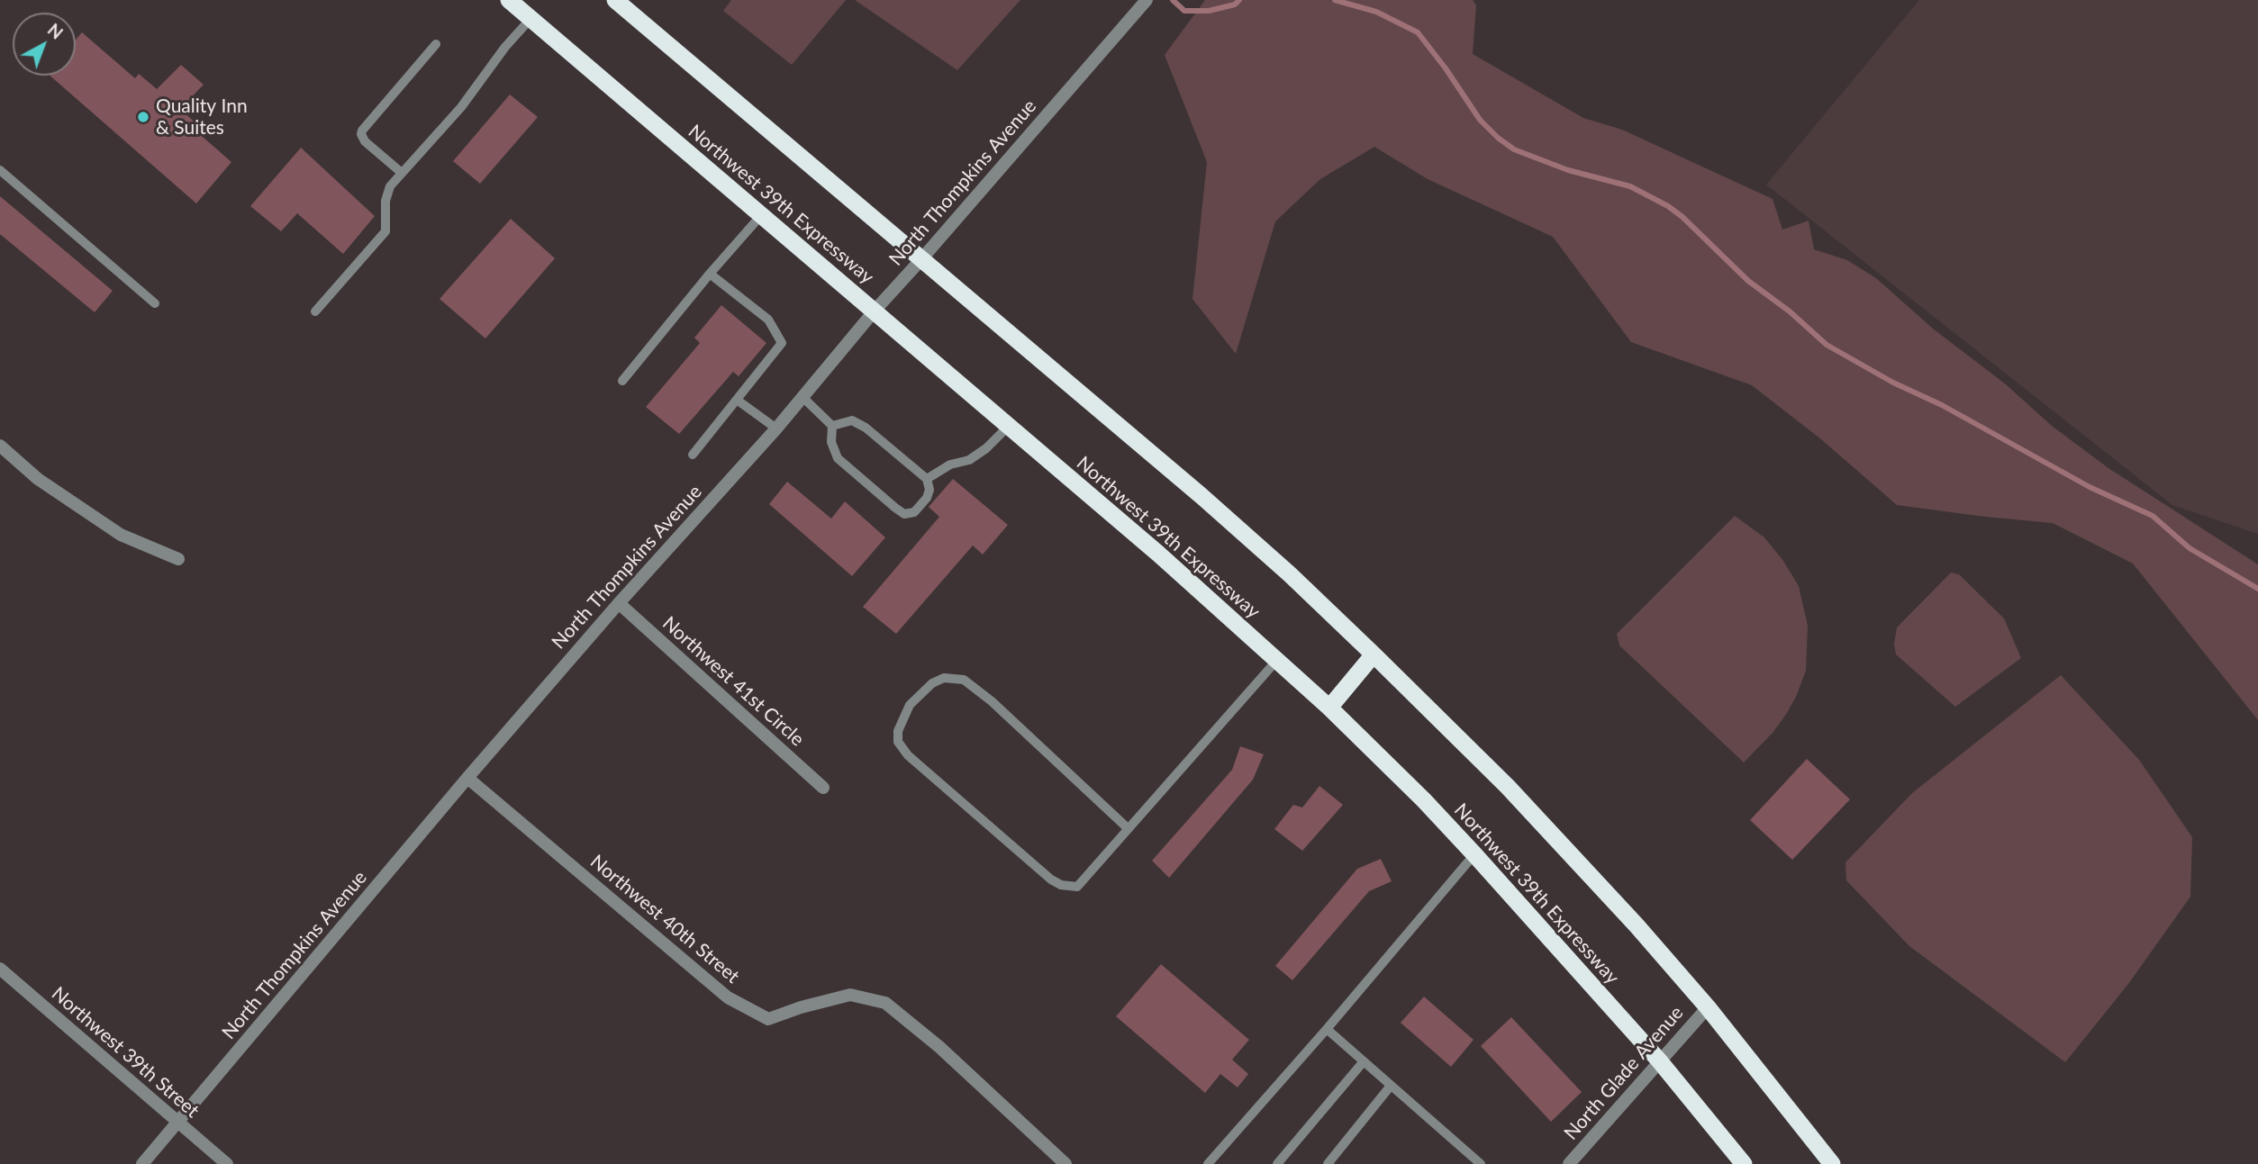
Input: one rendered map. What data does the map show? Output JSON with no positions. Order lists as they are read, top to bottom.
{
  "streets": {
    "highway": ["Northwest 39th Expressway"],
    "street": [
      "North Thompkins Avenue",
      "Northwest 41st Circle",
      "Northwest 40th Street",
      "Northwest 39th Street",
      "North Glade Avenue"
    ]
  },
  "crossings": [
    ["North Thompkins Avenue", "Northwest 39th Expressway"],
    ["North Thompkins Avenue", "Northwest 41st Circle"],
    ["North Thompkins Avenue", "Northwest 40th Street"],
    ["North Thompkins Avenue", "Northwest 39th Street"],
    ["Northwest 39th Expressway", "North Glade Avenue"]
  ],
  "places": ["Quality Inn & Suites"],
  "north": "top right"
}
